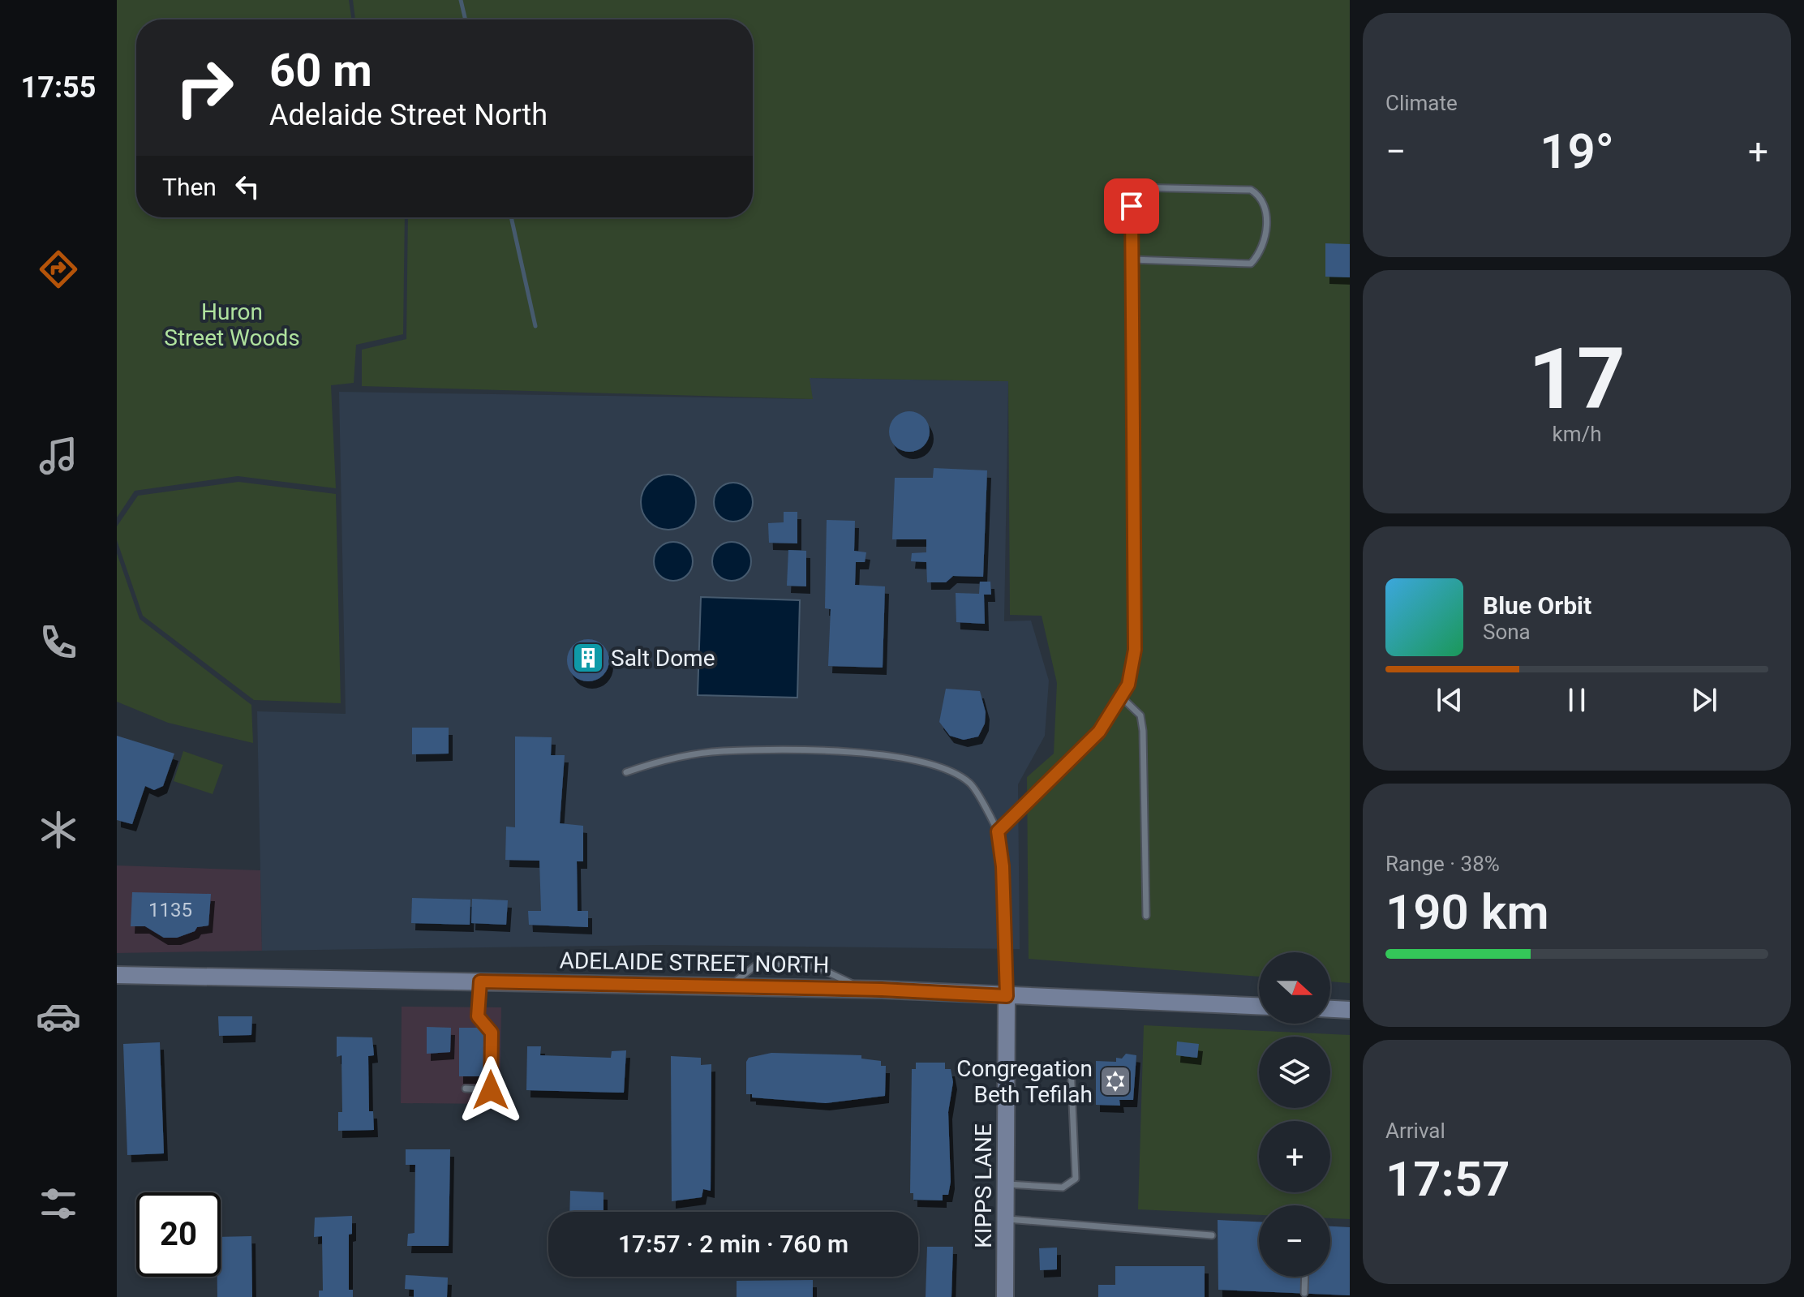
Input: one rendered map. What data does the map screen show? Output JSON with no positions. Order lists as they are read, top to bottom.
{
  "streets": {
    "main road": ["ADELAIDE STREET NORTH", "KIPPS LANE"]
  },
  "crossings": [
    ["ADELAIDE STREET NORTH", "KIPPS LANE"]
  ],
  "parks": ["Huron Street Woods"],
  "places": {
    "building": ["Salt Dome"],
    "synagogue": ["Congregation Beth Tefilah"]
  },
  "house_numbers": ["1135"],
  "north": "right",
  "page": {
    "tabs": "17:55",
    "tile": [
      "Climate",
      ["17", "km/h"],
      ["Range · 38%", "190 km"],
      ["Arrival", "17:57"]
    ],
    "turn": ["60 m", "Adelaide Street North"],
    "heat": ["−", "19°", "+"],
    "then": "Then",
    "song": ["Blue Orbit", "Sona"],
    "map_buttons": ["+", "−"],
    "limit": "20",
    "trip": "17:57 · 2 min · 760 m"
  }
}
